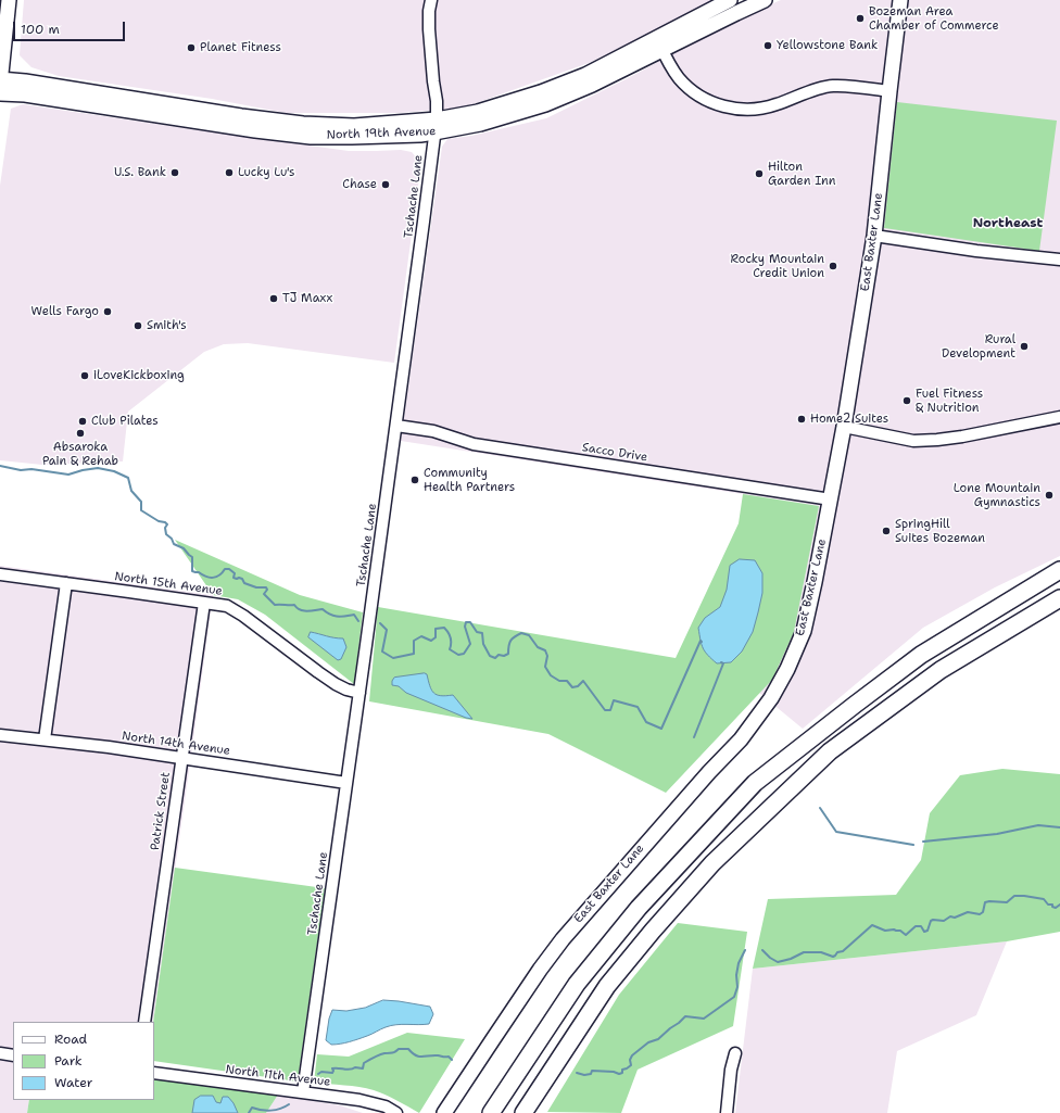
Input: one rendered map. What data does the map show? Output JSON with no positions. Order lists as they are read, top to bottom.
{
  "streets": {
    "main road": ["North 19th Avenue", "East Baxter Lane"],
    "street": [
      "Tschache Lane",
      "Sacco Drive",
      "North 15th Avenue",
      "North 14th Avenue",
      "Patrick Street",
      "North 11th Avenue"
    ]
  },
  "crossings": [
    ["North 19th Avenue", "Tschache Lane"],
    ["Tschache Lane", "Sacco Drive"],
    ["Tschache Lane", "North 15th Avenue"],
    ["Tschache Lane", "North 14th Avenue"],
    ["Tschache Lane", "North 11th Avenue"],
    ["East Baxter Lane", "Sacco Drive"],
    ["North 15th Avenue", "Patrick Street"],
    ["North 14th Avenue", "Patrick Street"]
  ],
  "districts": ["Northeast"],
  "places": [
    "Bozeman Area Chamber of Commerce",
    "Yellowstone Bank",
    "Planet Fitness",
    "U.S. Bank",
    "Lucky Lu's",
    "Hilton Garden Inn",
    "Chase",
    "Rocky Mountain Credit Union",
    "TJ Maxx",
    "Wells Fargo",
    "Smith's",
    "Rural Development",
    "iLoveKickboxing",
    "Fuel Fitness & Nutrition",
    "Home2 Suites",
    "Club Pilates",
    "Absaroka Pain & Rehab",
    "Community Health Partners",
    "Lone Mountain Gymnastics",
    "SpringHill Suites Bozeman"
  ],
  "legend": ["Road", "Park", "Water"],
  "scale_bar": "100 m"
}
